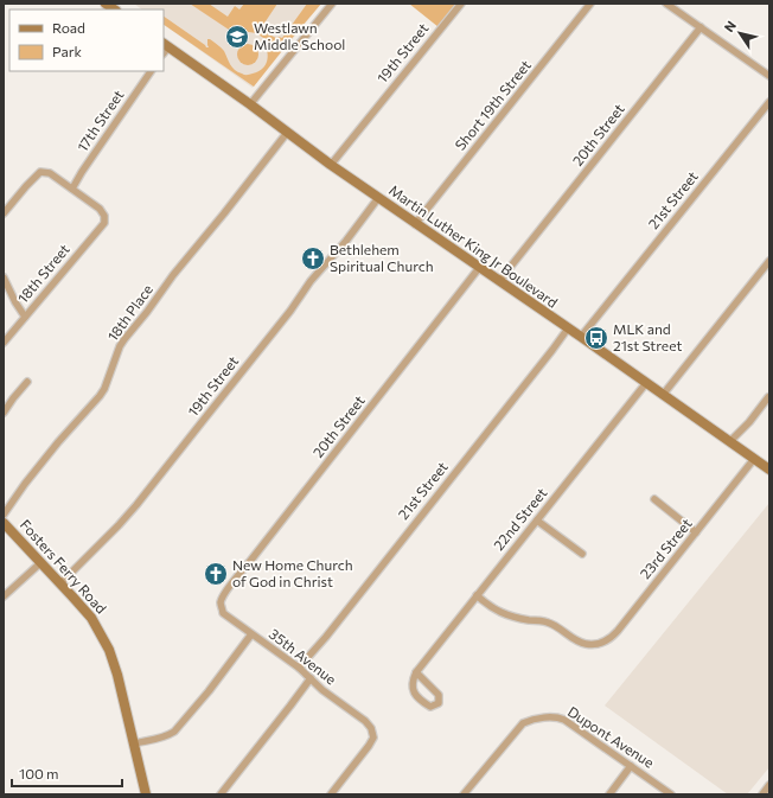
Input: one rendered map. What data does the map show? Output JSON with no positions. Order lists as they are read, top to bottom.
{
  "streets": {
    "main road": ["Martin Luther King Jr Boulevard", "Fosters Ferry Road"],
    "street": [
      "19th Street",
      "Short 19th Street",
      "17th Street",
      "20th Street",
      "21st Street",
      "18th Street",
      "18th Place",
      "22nd Street",
      "23rd Street",
      "35th Avenue",
      "Dupont Avenue"
    ]
  },
  "crossings": [
    ["19th Street", "Martin Luther King Jr Boulevard"],
    ["19th Street", "Fosters Ferry Road"],
    ["Short 19th Street", "Martin Luther King Jr Boulevard"],
    ["17th Street", "18th Street"],
    ["20th Street", "Martin Luther King Jr Boulevard"],
    ["20th Street", "35th Avenue"],
    ["21st Street", "Martin Luther King Jr Boulevard"],
    ["21st Street", "35th Avenue"],
    ["Martin Luther King Jr Boulevard", "18th Place"],
    ["Martin Luther King Jr Boulevard", "22nd Street"],
    ["Martin Luther King Jr Boulevard", "23rd Street"],
    ["22nd Street", "23rd Street"]
  ],
  "places": {
    "school or university": ["Westlawn Middle School"],
    "church": ["Bethlehem Spiritual Church", "New Home Church of God in Christ"],
    "bus stop": ["MLK and 21st Street"]
  },
  "legend": ["Road", "Park"],
  "scale_bar": "100 m",
  "north": "top left"
}
